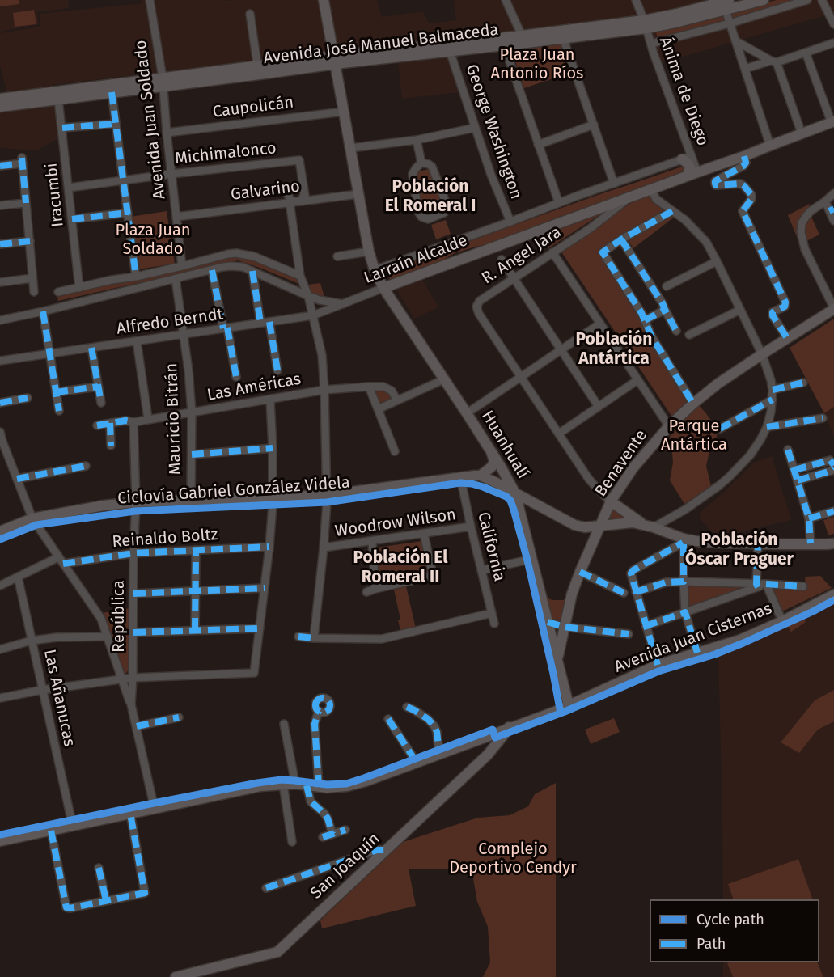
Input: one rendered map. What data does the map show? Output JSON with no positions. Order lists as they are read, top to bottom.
{
  "streets": {
    "main road": [
      "Avenida José Manuel Balmaceda",
      "Larraín Alcalde",
      "Huanhualí",
      "Benavente",
      "Avenida Juan Cisternas",
      "San Joaquín"
    ],
    "street": [
      "Ánima de Diego",
      "Caupolicán",
      "Avenida Juan Soldado",
      "George Washington",
      "Michimalonco",
      "Galvarino",
      "Iracumbi",
      "R. Angel Jara",
      "Alfredo Berndt",
      "Las Américas",
      "Mauricio Bitrán",
      "Woodrow Wilson",
      "Reinaldo Boltz",
      "California",
      "República",
      "Las Añanucas"
    ],
    "cycle path": ["Ciclovía Gabriel González Videla"]
  },
  "crossings": [
    ["Avenida José Manuel Balmaceda", "Ánima de Diego"],
    ["Avenida José Manuel Balmaceda", "Avenida Juan Soldado"],
    ["Avenida José Manuel Balmaceda", "George Washington"],
    ["Avenida José Manuel Balmaceda", "Iracumbi"],
    ["Avenida José Manuel Balmaceda", "Huanhualí"],
    ["Caupolicán", "Avenida Juan Soldado"],
    ["Caupolicán", "Huanhualí"],
    ["Avenida Juan Soldado", "Michimalonco"],
    ["Avenida Juan Soldado", "Galvarino"],
    ["Michimalonco", "Galvarino"],
    ["Michimalonco", "Iracumbi"],
    ["Galvarino", "Huanhualí"],
    ["R. Angel Jara", "Larraín Alcalde"],
    ["Larraín Alcalde", "Alfredo Berndt"],
    ["Larraín Alcalde", "Huanhualí"],
    ["Alfredo Berndt", "Mauricio Bitrán"],
    ["Las Américas", "Mauricio Bitrán"],
    ["Las Américas", "República"],
    ["Huanhualí", "Benavente"],
    ["Huanhualí", "Avenida Juan Cisternas"],
    ["Woodrow Wilson", "California"],
    ["Reinaldo Boltz", "República"],
    ["Reinaldo Boltz", "Las Añanucas"],
    ["República", "Avenida Juan Cisternas"],
    ["Avenida Juan Cisternas", "Las Añanucas"],
    ["Avenida Juan Cisternas", "San Joaquín"]
  ],
  "districts": [
    "Población El Romeral I",
    "Población Antártica",
    "Población Óscar Praguer",
    "Población El Romeral II"
  ],
  "parks": [
    "Plaza Juan Antonio Ríos",
    "Plaza Juan Soldado",
    "Parque Antártica",
    "Complejo Deportivo Cendyr"
  ],
  "legend": ["Cycle path", "Path"]
}
